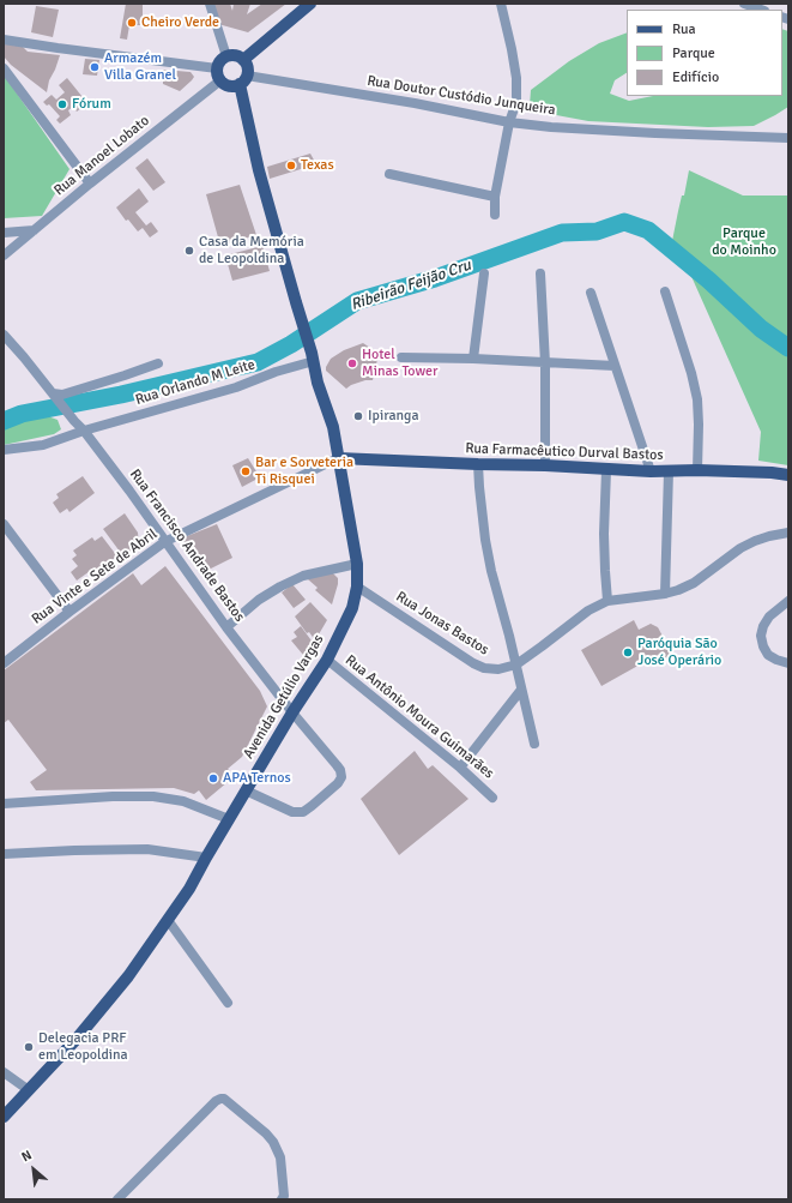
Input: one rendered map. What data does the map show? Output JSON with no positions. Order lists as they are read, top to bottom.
{
  "streets": {
    "main road": ["Rua Farmacêutico Durval Bastos", "Avenida Getúlio Vargas"],
    "street": [
      "Rua Doutor Custódio Junqueira",
      "Rua Manoel Lobato",
      "Rua Orlando M Leite",
      "Rua Francisco Andrade Bastos",
      "Rua Vinte e Sete de Abril",
      "Rua Jonas Bastos",
      "Rua Antônio Moura Guimarães"
    ]
  },
  "crossings": [
    ["Rua Doutor Custódio Junqueira", "Rua Manoel Lobato"],
    ["Rua Doutor Custódio Junqueira", "Avenida Getúlio Vargas"],
    ["Rua Manoel Lobato", "Avenida Getúlio Vargas"],
    ["Rua Orlando M Leite", "Rua Francisco Andrade Bastos"],
    ["Rua Orlando M Leite", "Avenida Getúlio Vargas"],
    ["Rua Farmacêutico Durval Bastos", "Rua Vinte e Sete de Abril"],
    ["Rua Farmacêutico Durval Bastos", "Avenida Getúlio Vargas"],
    ["Rua Francisco Andrade Bastos", "Rua Vinte e Sete de Abril"],
    ["Rua Francisco Andrade Bastos", "Avenida Getúlio Vargas"],
    ["Rua Vinte e Sete de Abril", "Avenida Getúlio Vargas"],
    ["Rua Jonas Bastos", "Avenida Getúlio Vargas"],
    ["Avenida Getúlio Vargas", "Rua Antônio Moura Guimarães"]
  ],
  "water": ["Ribeirão Feijão Cru"],
  "parks": ["Parque do Moinho"],
  "places": [
    "Cheiro Verde",
    "Armazém Villa Granel",
    "Fórum",
    "Texas",
    "Casa da Memória de Leopoldina",
    "Hotel Minas Tower",
    "Ipiranga",
    "Bar e Sorveteria Ti Risquei",
    "Paróquia São José Operário",
    "APA Ternos",
    "Delegacia PRF em Leopoldina"
  ],
  "legend": ["Rua", "Parque", "Edifício"],
  "north": "top left"
}
